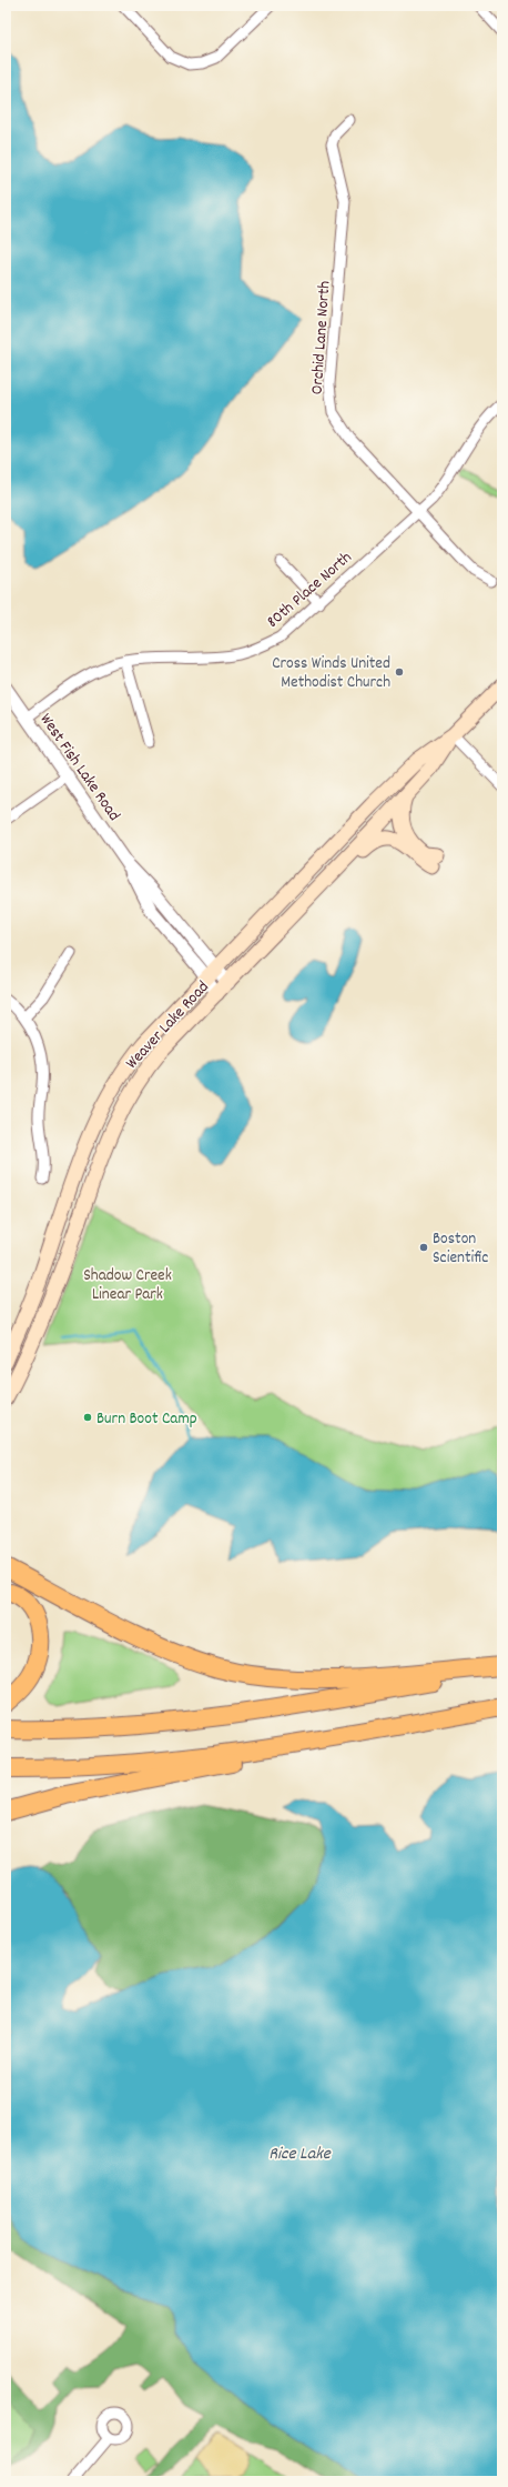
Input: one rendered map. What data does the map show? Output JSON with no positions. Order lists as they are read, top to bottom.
{
  "streets": {
    "main road": ["Weaver Lake Road"],
    "street": ["Orchid Lane North", "80th Place North", "West Fish Lake Road"]
  },
  "crossings": [
    ["Orchid Lane North", "80th Place North"],
    ["80th Place North", "West Fish Lake Road"],
    ["West Fish Lake Road", "Weaver Lake Road"]
  ],
  "water": ["Rice Lake"],
  "parks": ["Shadow Creek Linear Park"],
  "places": ["Cross Winds United Methodist Church", "Boston Scientific", "Burn Boot Camp"]
}
